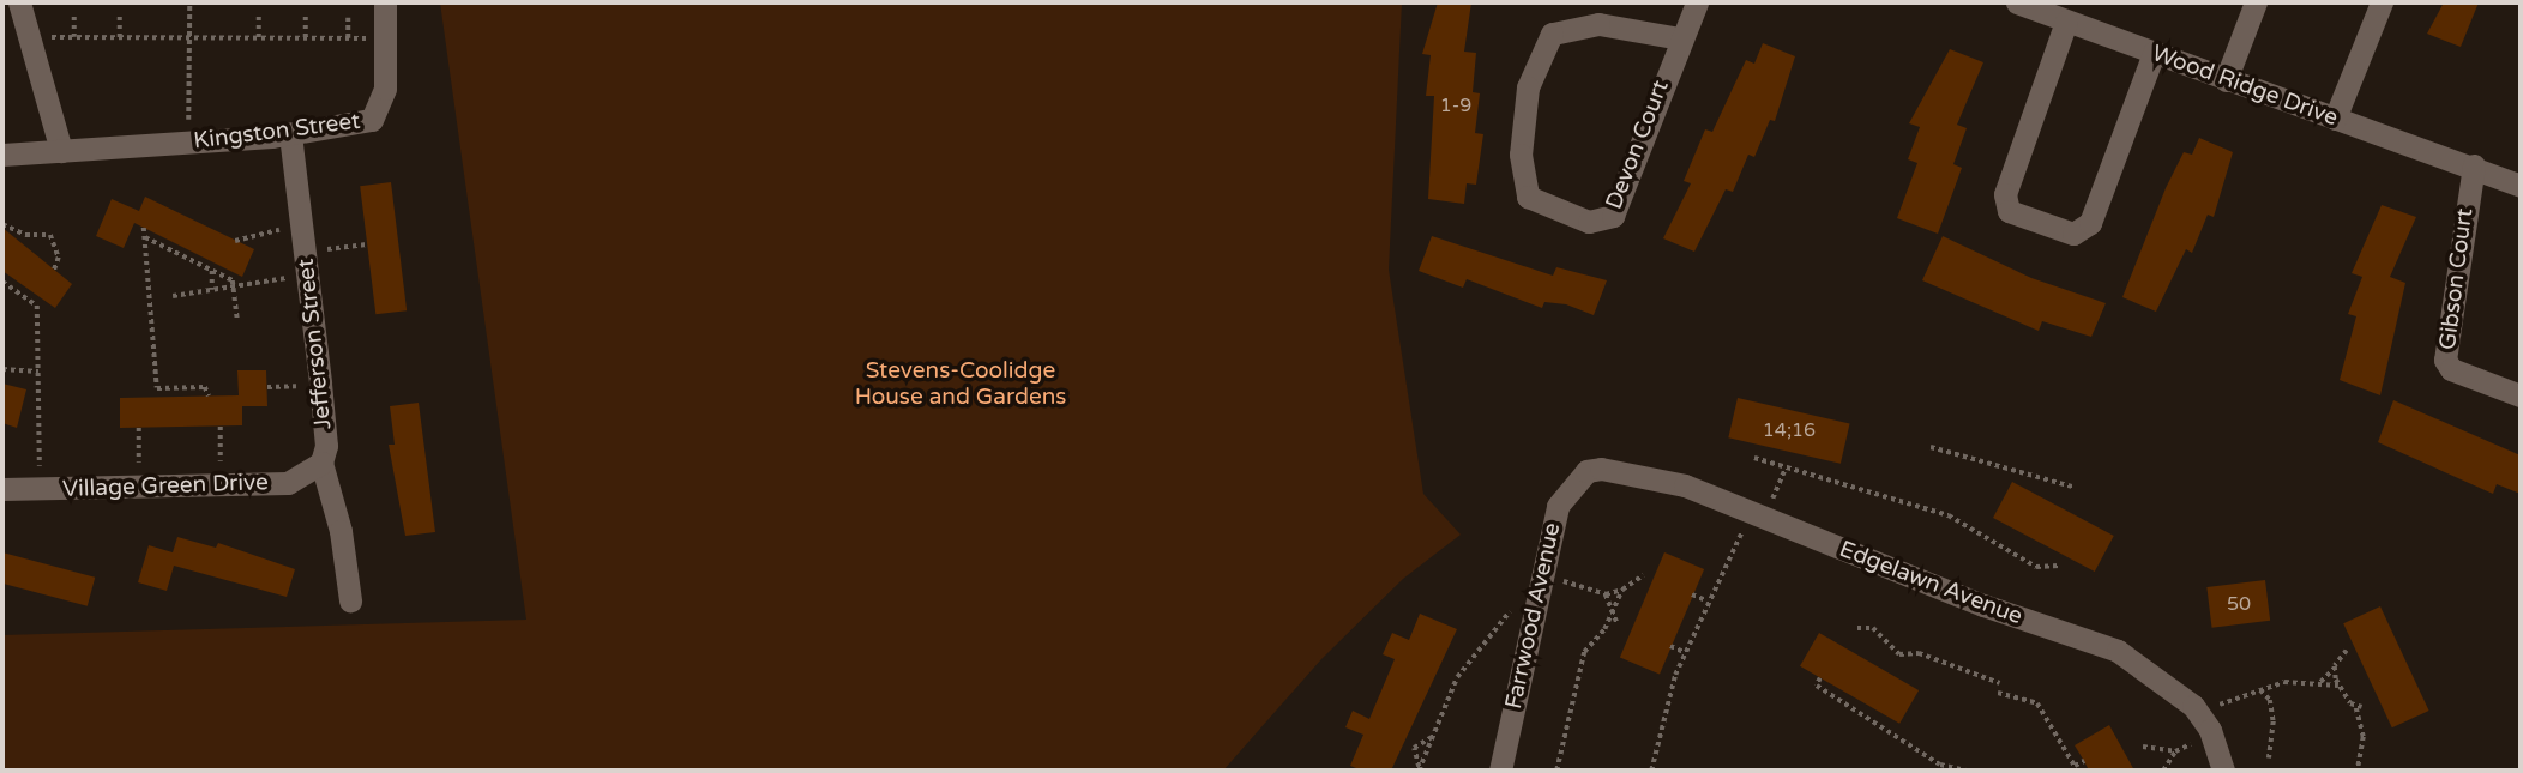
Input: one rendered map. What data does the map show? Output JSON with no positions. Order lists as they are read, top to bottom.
{
  "streets": {
    "street": [
      "Wood Ridge Drive",
      "Kingston Street",
      "Devon Court",
      "Gibson Court",
      "Jefferson Street",
      "Village Green Drive",
      "Edgelawn Avenue",
      "Farrwood Avenue"
    ]
  },
  "crossings": [
    ["Wood Ridge Drive", "Gibson Court"],
    ["Kingston Street", "Jefferson Street"],
    ["Jefferson Street", "Village Green Drive"],
    ["Edgelawn Avenue", "Farrwood Avenue"]
  ],
  "parks": ["Stevens-Coolidge House and Gardens"],
  "house_numbers": ["1-9", "14;16", "50"]
}
